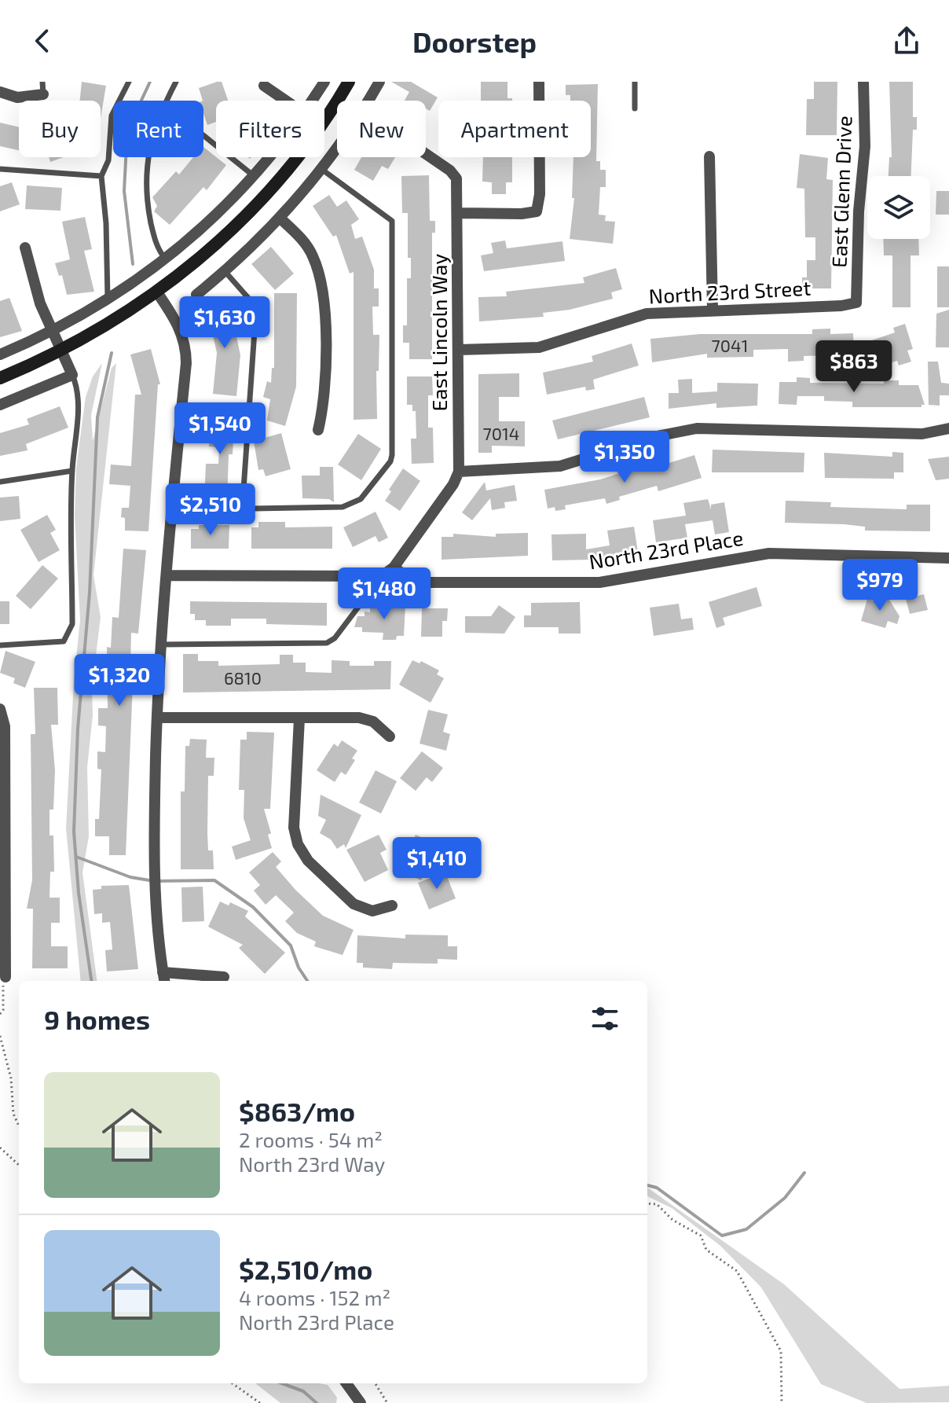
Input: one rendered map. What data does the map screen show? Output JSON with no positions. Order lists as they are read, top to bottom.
{
  "streets": {
    "street": [
      "East Glenn Drive",
      "North 23rd Street",
      "East Lincoln Way",
      "North 23rd Place"
    ]
  },
  "crossings": [
    ["East Glenn Drive", "North 23rd Street"],
    ["North 23rd Street", "East Lincoln Way"]
  ],
  "house_numbers": ["7041", "7014", "6810"],
  "page": {
    "header": "Doorstep",
    "chip": [
      "Buy",
      "Rent",
      "Filters",
      "New",
      "Apartment"
    ],
    "price": [
      "$1,630",
      "$863",
      "$1,540",
      "$1,350",
      "$2,510",
      "$979",
      "$1,480",
      "$1,320",
      "$1,410"
    ],
    "heading": "9 homes",
    "list": [
      {
        "name": "$863/mo",
        "note": "2 rooms · 54 m² · North 23rd Way"
      },
      {
        "name": "$2,510/mo",
        "note": "4 rooms · 152 m² · North 23rd Place"
      }
    ]
  }
}
